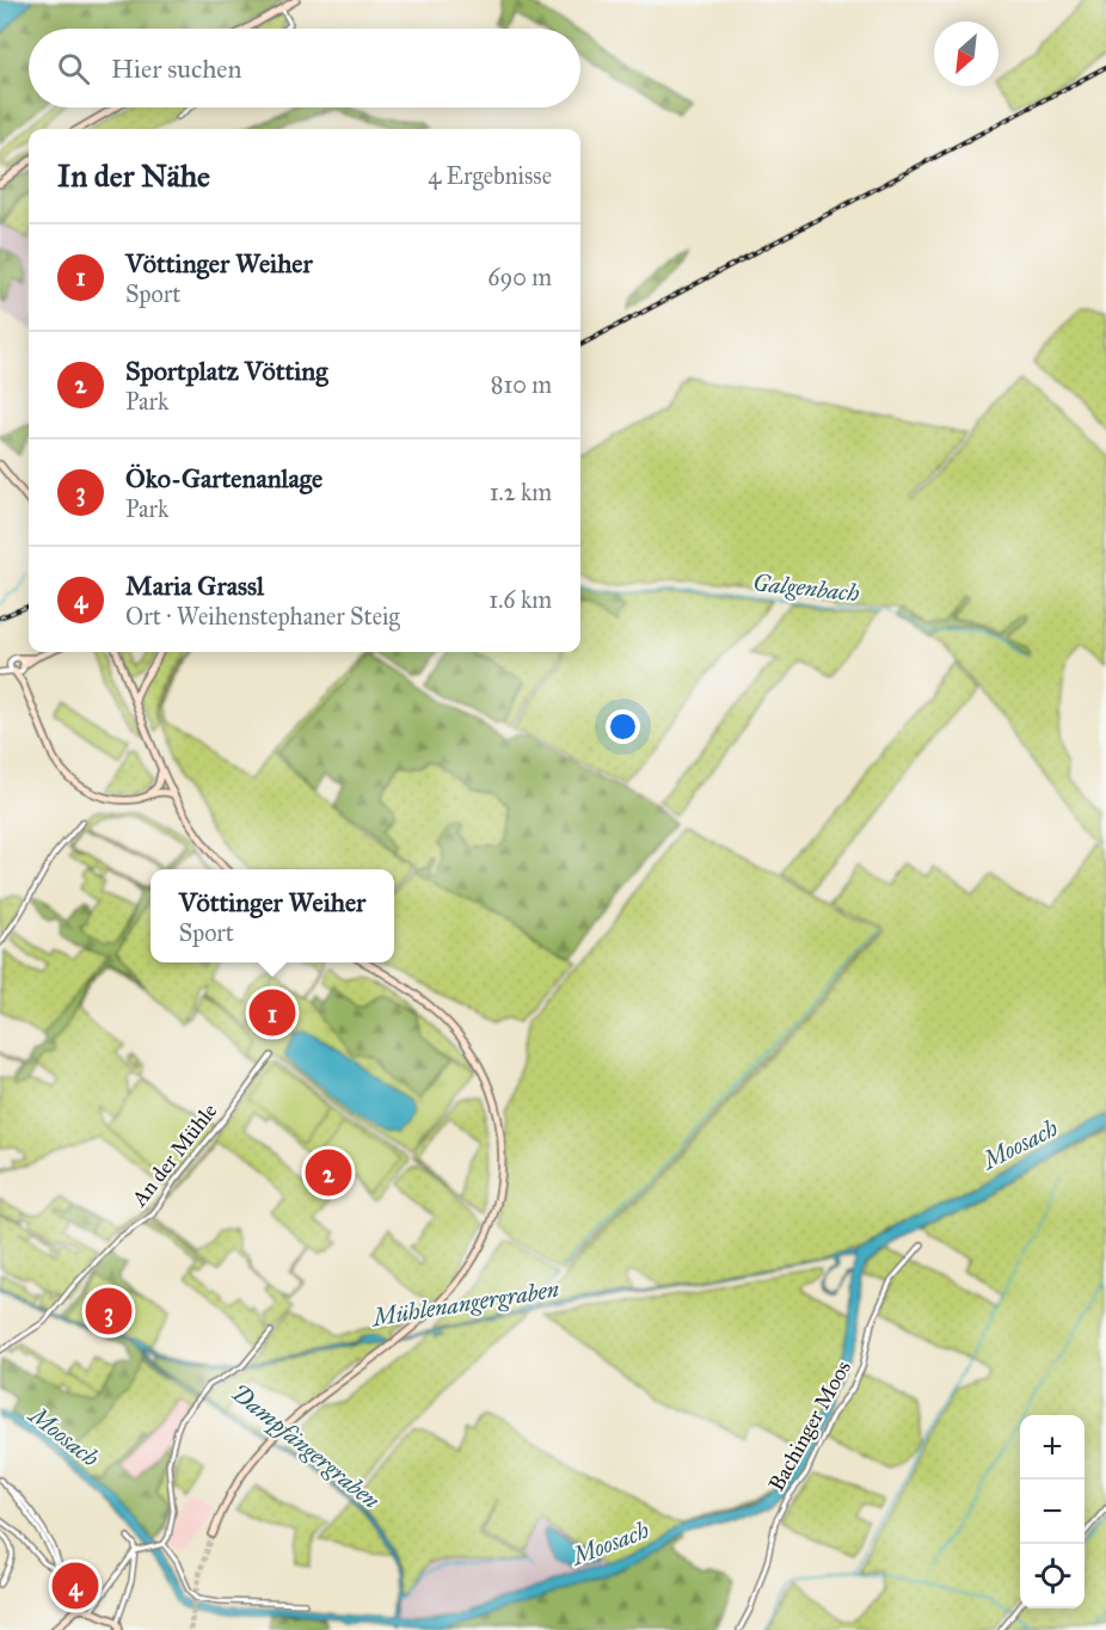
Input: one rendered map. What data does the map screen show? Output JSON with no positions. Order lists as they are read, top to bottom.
{
  "streets": {
    "street": ["An der Mühle", "Bachinger Moos"]
  },
  "water": [
    "Galgenbach",
    "Moosach",
    "Mühlenangergraben",
    "Dampfängergraben"
  ],
  "north": "bottom left",
  "page": {
    "search": "Hier suchen",
    "heading": ["In der Nähe", "4 Ergebnisse"],
    "list": [
      {
        "mark": "1",
        "name": "Vöttinger Weiher",
        "note": "Sport",
        "value": "690 m"
      },
      {
        "mark": "2",
        "name": "Sportplatz Vötting",
        "note": "Park",
        "value": "810 m"
      },
      {
        "mark": "3",
        "name": "Öko-Gartenanlage",
        "note": "Park",
        "value": "1.2 km"
      },
      {
        "mark": "4",
        "name": "Maria Grassl",
        "note": "Ort · Weihenstephaner Steig",
        "value": "1.6 km"
      }
    ],
    "popup": ["Vöttinger Weiher", "Sport"],
    "pins": [
      "1",
      "2",
      "3",
      "4"
    ],
    "map_buttons": ["+", "−"]
  }
}
